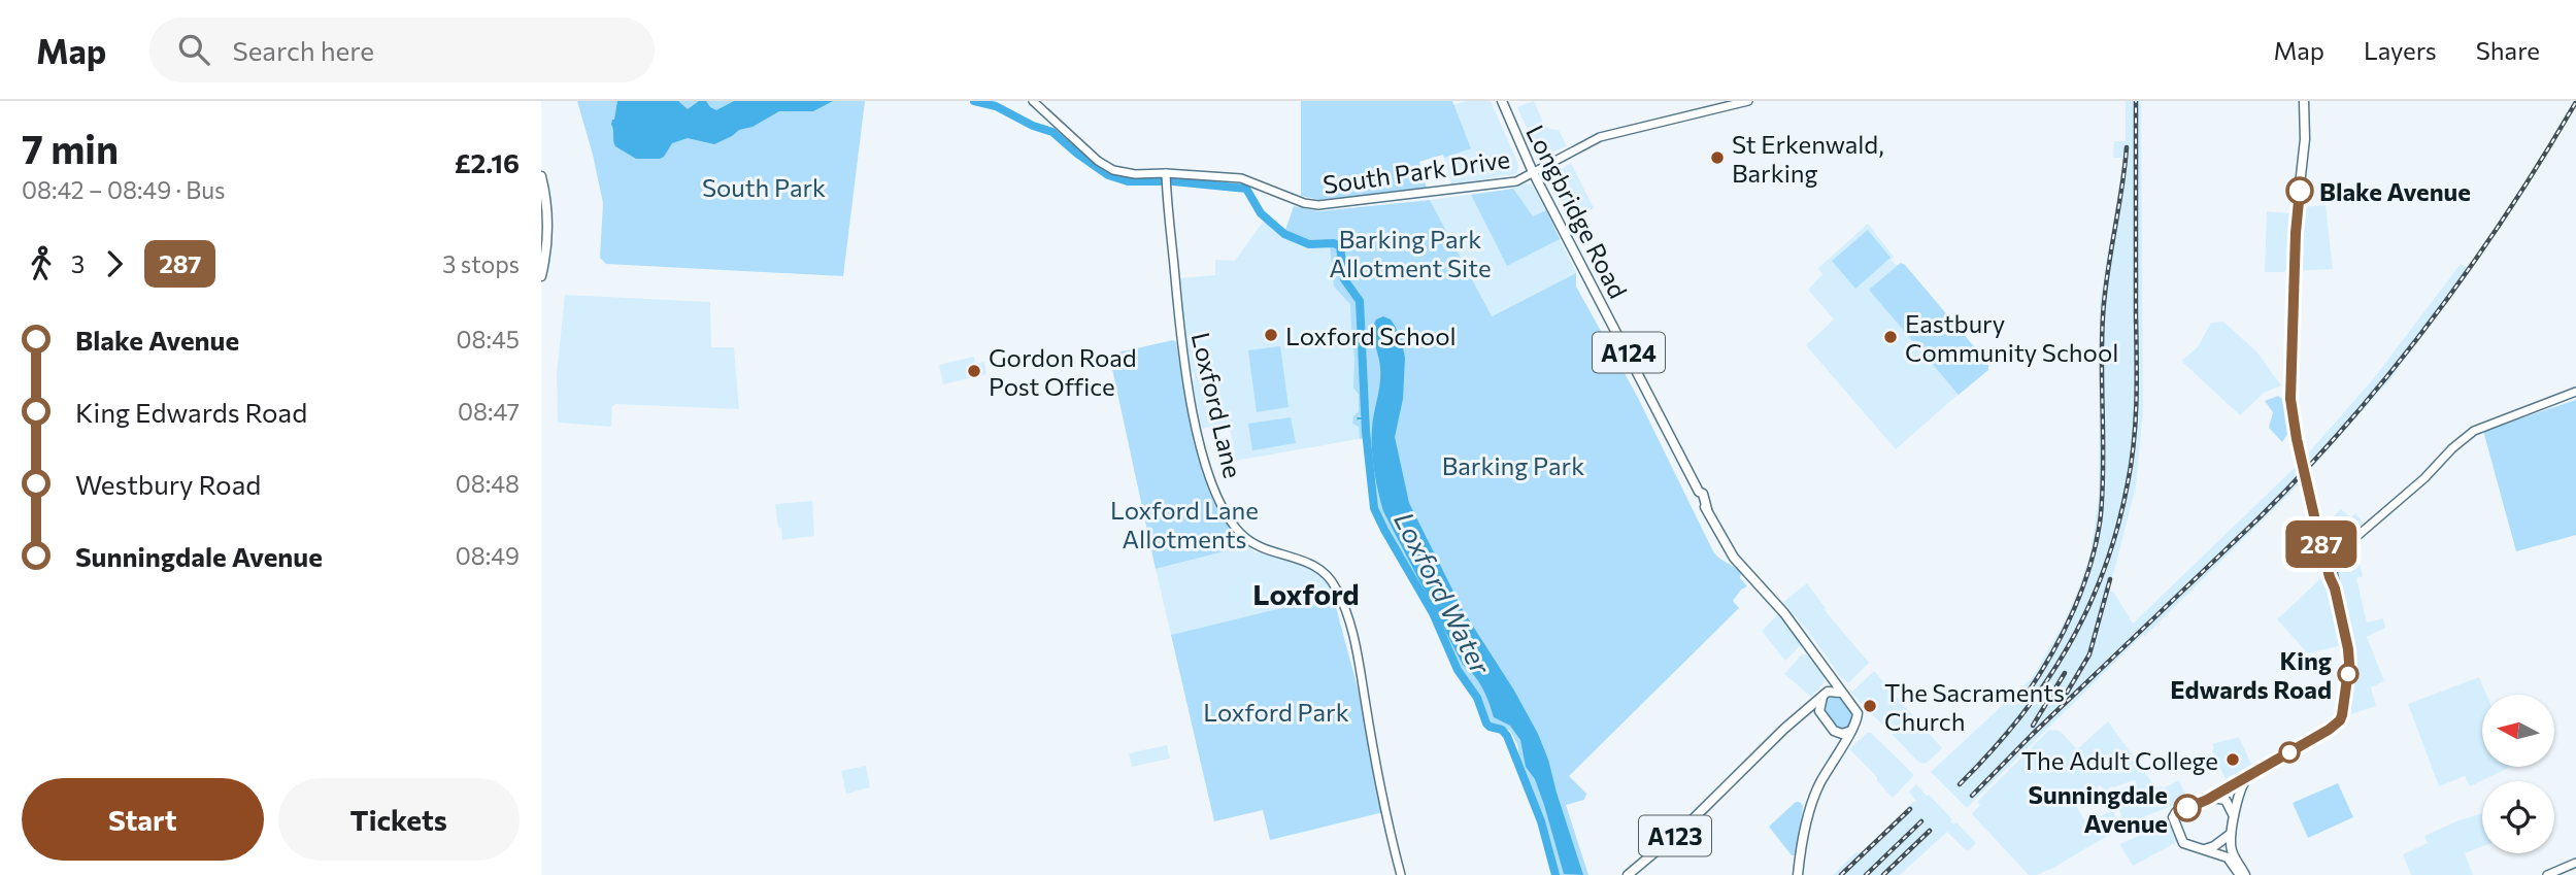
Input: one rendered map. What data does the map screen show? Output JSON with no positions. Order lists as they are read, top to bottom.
{
  "streets": {
    "main road": ["Longbridge Road", "A124", "A123"],
    "street": ["South Park Drive", "Loxford Lane"]
  },
  "crossings": [
    ["South Park Drive", "Longbridge Road"],
    ["South Park Drive", "Loxford Lane"],
    ["Longbridge Road", "A123"]
  ],
  "districts": ["Loxford"],
  "water": ["Loxford Water"],
  "parks": [
    "South Park",
    "Barking Park Allotment Site",
    "Barking Park",
    "Loxford Lane Allotments",
    "Loxford Park"
  ],
  "places": [
    "St Erkenwald, Barking",
    "Blake Avenue",
    "Loxford School",
    "Eastbury Community School",
    "Gordon Road Post Office",
    "King Edwards Road",
    "The Sacraments Church",
    "The Adult College",
    "Sunningdale Avenue"
  ],
  "lines": ["bus line 287"],
  "north": "left",
  "page": {
    "header": "Map",
    "search": "Search here",
    "nav": ["Map", "Layers", "Share"],
    "heading": ["7 min", "08:42 – 08:49 · Bus", "£2.16"],
    "on_map": "287",
    "legs": ["3", "287", "3 stops"],
    "list": [
      {
        "name": "Blake Avenue",
        "value": "08:45"
      },
      {
        "name": "King Edwards Road",
        "value": "08:47"
      },
      {
        "name": "Westbury Road",
        "value": "08:48"
      },
      {
        "name": "Sunningdale Avenue",
        "value": "08:49"
      }
    ],
    "buttons": ["Start", "Tickets"]
  }
}
